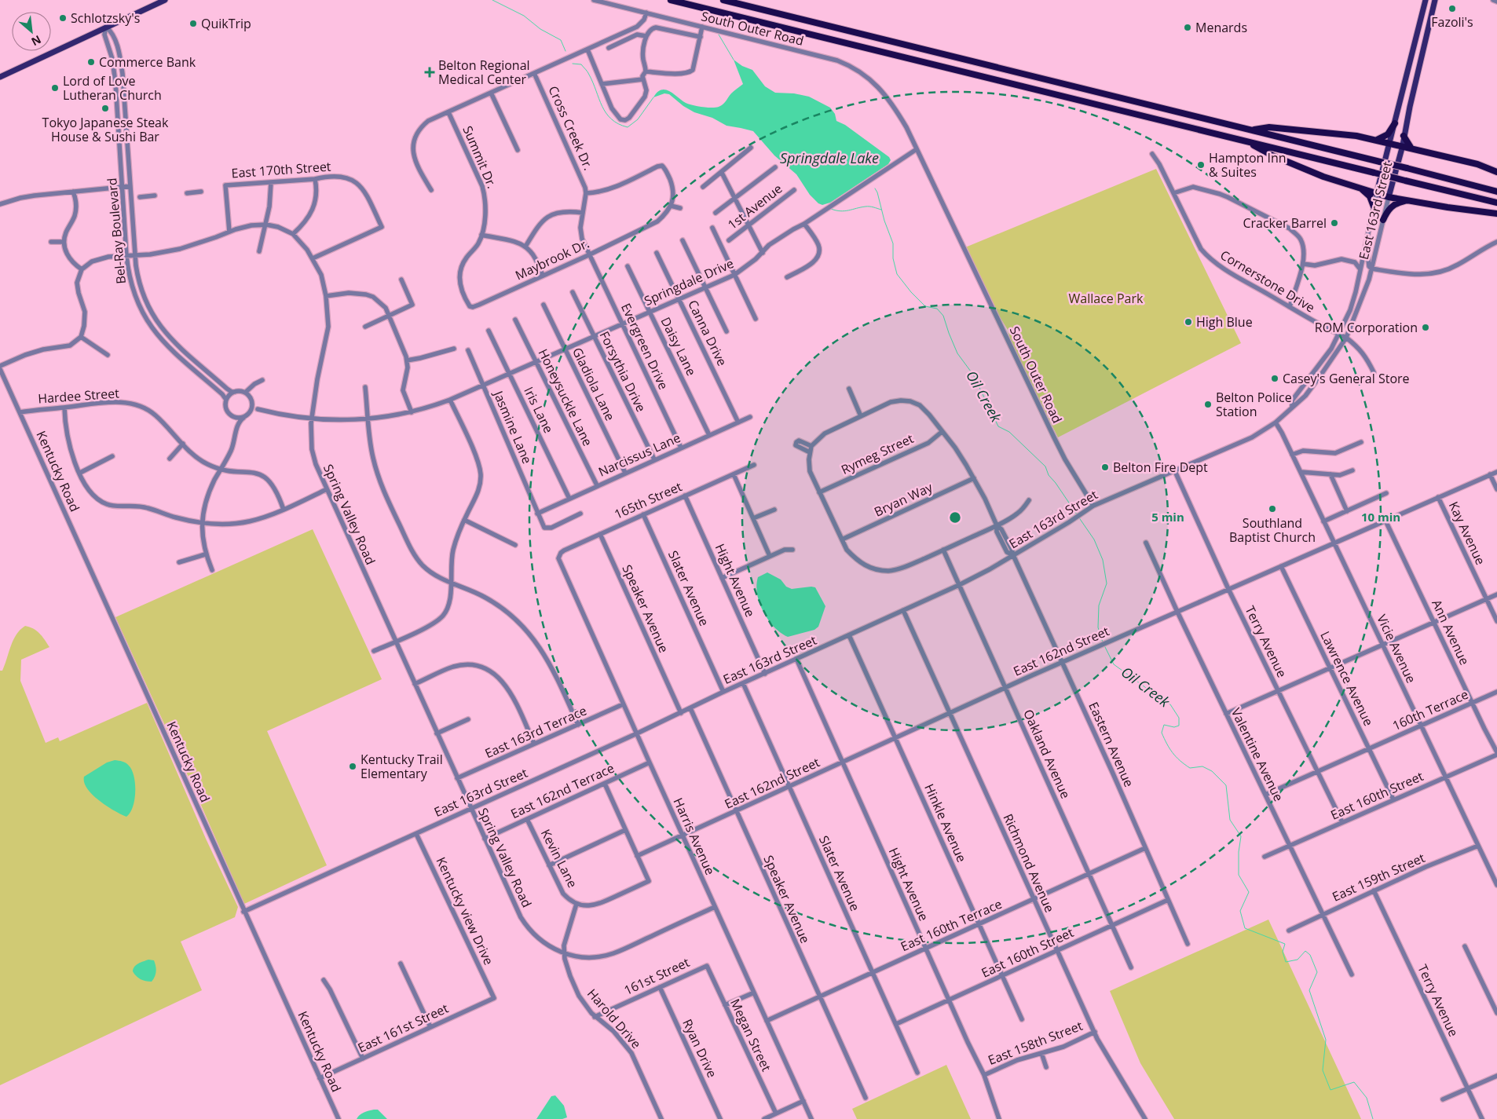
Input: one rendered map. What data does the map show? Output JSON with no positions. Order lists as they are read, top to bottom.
{
  "streets": {
    "main road": ["East 163rd Street"],
    "street": [
      "South Outer Road",
      "Cross Creek Dr.",
      "Summit Dr.",
      "East 170th Street",
      "1st Avenue",
      "Bel-Ray Boulevard",
      "Maybrook Dr.",
      "Cornerstone Drive",
      "Springdale Drive",
      "Canna Drive",
      "Evergreen Drive",
      "Daisy Lane",
      "Forsythia Drive",
      "Gladiola Lane",
      "Hardee Street",
      "Honeysuckle Lane",
      "Iris Lane",
      "Jasmine Lane",
      "Rymeg Street",
      "Narcissus Lane",
      "Kentucky Road",
      "Bryan Way",
      "165th Street",
      "Spring Valley Road",
      "Kay Avenue",
      "Hight Avenue",
      "Slater Avenue",
      "Speaker Avenue",
      "Ann Avenue",
      "Terry Avenue",
      "Vicie Avenue",
      "East 162nd Street",
      "Lawrence Avenue",
      "160th Terrace",
      "East 163rd Terrace",
      "Eastern Avenue",
      "Oakland Avenue",
      "Valentine Avenue",
      "East 162nd Terrace",
      "East 160th Street",
      "Hinkle Avenue",
      "Harris Avenue",
      "Kevin Lane",
      "Richmond Avenue",
      "East 159th Street",
      "Kentucky view Drive",
      "East 160th Terrace",
      "161st Street",
      "Harold Drive",
      "East 161st Street",
      "Megan Street",
      "East 158th Street",
      "Ryan Drive"
    ]
  },
  "crossings": [
    ["South Outer Road", "East 163rd Street"],
    ["South Outer Road", "Springdale Drive"],
    ["Cross Creek Dr.", "Evergreen Drive"],
    ["Summit Dr.", "Maybrook Dr."],
    ["East 170th Street", "Spring Valley Road"],
    ["East 163rd Street", "Cornerstone Drive"],
    ["East 163rd Street", "Kentucky Road"],
    ["East 163rd Street", "Spring Valley Road"],
    ["East 163rd Street", "Hight Avenue"],
    ["East 163rd Street", "Slater Avenue"],
    ["East 163rd Street", "Speaker Avenue"],
    ["East 163rd Street", "Terry Avenue"],
    ["East 163rd Street", "Vicie Avenue"],
    ["East 163rd Street", "Eastern Avenue"],
    ["East 163rd Street", "Oakland Avenue"],
    ["East 163rd Street", "Hinkle Avenue"],
    ["East 163rd Street", "Harris Avenue"],
    ["East 163rd Street", "Richmond Avenue"],
    ["East 163rd Street", "Kentucky view Drive"],
    ["Bel-Ray Boulevard", "Spring Valley Road"],
    ["Maybrook Dr.", "Evergreen Drive"],
    ["Springdale Drive", "Canna Drive"],
    ["Springdale Drive", "Evergreen Drive"],
    ["Springdale Drive", "Daisy Lane"],
    ["Springdale Drive", "Forsythia Drive"],
    ["Springdale Drive", "Gladiola Lane"],
    ["Springdale Drive", "Honeysuckle Lane"],
    ["Springdale Drive", "Iris Lane"],
    ["Springdale Drive", "Jasmine Lane"],
    ["Springdale Drive", "Spring Valley Road"],
    ["Canna Drive", "Narcissus Lane"],
    ["Evergreen Drive", "Narcissus Lane"],
    ["Daisy Lane", "Narcissus Lane"],
    ["Forsythia Drive", "Narcissus Lane"],
    ["Gladiola Lane", "Narcissus Lane"],
    ["Hardee Street", "Kentucky Road"],
    ["Honeysuckle Lane", "Narcissus Lane"],
    ["Iris Lane", "Narcissus Lane"],
    ["Jasmine Lane", "Narcissus Lane"],
    ["Rymeg Street", "Eastern Avenue"],
    ["Kentucky Road", "East 161st Street"],
    ["Bryan Way", "Eastern Avenue"],
    ["165th Street", "Hight Avenue"],
    ["165th Street", "Slater Avenue"],
    ["165th Street", "Speaker Avenue"],
    ["165th Street", "Harris Avenue"],
    ["Spring Valley Road", "East 163rd Terrace"],
    ["Spring Valley Road", "East 162nd Terrace"],
    ["Spring Valley Road", "Harris Avenue"],
    ["Spring Valley Road", "Kevin Lane"],
    ["Spring Valley Road", "Harold Drive"],
    ["Kay Avenue", "East 162nd Street"],
    ["Hight Avenue", "East 162nd Street"],
    ["Hight Avenue", "East 160th Street"],
    ["Hight Avenue", "East 160th Terrace"],
    ["Hight Avenue", "East 158th Street"],
    ["Slater Avenue", "East 162nd Street"],
    ["Slater Avenue", "East 160th Street"],
    ["Slater Avenue", "East 160th Terrace"],
    ["Speaker Avenue", "East 162nd Street"],
    ["Speaker Avenue", "East 160th Terrace"],
    ["Ann Avenue", "East 162nd Street"],
    ["Ann Avenue", "160th Terrace"],
    ["Ann Avenue", "East 160th Street"],
    ["Terry Avenue", "East 162nd Street"],
    ["Terry Avenue", "160th Terrace"],
    ["Terry Avenue", "East 160th Street"],
    ["Terry Avenue", "East 159th Street"],
    ["Vicie Avenue", "East 162nd Street"],
    ["Vicie Avenue", "160th Terrace"],
    ["Vicie Avenue", "East 160th Street"],
    ["Vicie Avenue", "East 159th Street"],
    ["East 162nd Street", "Lawrence Avenue"],
    ["East 162nd Street", "Eastern Avenue"],
    ["East 162nd Street", "Oakland Avenue"],
    ["East 162nd Street", "Valentine Avenue"],
    ["East 162nd Street", "Hinkle Avenue"],
    ["East 162nd Street", "Harris Avenue"],
    ["East 162nd Street", "Kevin Lane"],
    ["East 162nd Street", "Richmond Avenue"],
    ["Lawrence Avenue", "160th Terrace"],
    ["Lawrence Avenue", "East 160th Street"],
    ["160th Terrace", "Valentine Avenue"],
    ["East 163rd Terrace", "Harris Avenue"],
    ["Eastern Avenue", "East 160th Street"],
    ["Eastern Avenue", "East 160th Terrace"],
    ["Oakland Avenue", "East 160th Street"],
    ["Oakland Avenue", "East 160th Terrace"],
    ["Valentine Avenue", "East 160th Street"],
    ["Valentine Avenue", "East 159th Street"],
    ["East 162nd Terrace", "Harris Avenue"],
    ["East 162nd Terrace", "Kevin Lane"],
    ["East 160th Street", "Hinkle Avenue"],
    ["East 160th Street", "Richmond Avenue"],
    ["Hinkle Avenue", "East 160th Terrace"],
    ["Harris Avenue", "East 160th Terrace"],
    ["Kevin Lane", "Harold Drive"],
    ["Richmond Avenue", "East 160th Terrace"],
    ["Richmond Avenue", "East 158th Street"],
    ["Kentucky view Drive", "East 161st Street"],
    ["161st Street", "Harold Drive"],
    ["161st Street", "Megan Street"],
    ["161st Street", "Ryan Drive"]
  ],
  "water": ["Springdale Lake", "Oil Creek"],
  "parks": ["Wallace Park"],
  "places": {
    "other": [
      "Fazoli's",
      "Schlotzsky's",
      "QuikTrip",
      "Menards",
      "Commerce Bank",
      "Lord of Love Lutheran Church",
      "Tokyo Japanese Steak House & Sushi Bar",
      "Hampton Inn & Suites",
      "Cracker Barrel",
      "High Blue",
      "ROM Corporation",
      "Casey's General Store",
      "Belton Police Station",
      "Belton Fire Dept",
      "Southland Baptist Church",
      "Kentucky Trail Elementary"
    ],
    "health": ["Belton Regional Medical Center"]
  },
  "north": "bottom right",
  "rings": ["5 min", "10 min"]
}
